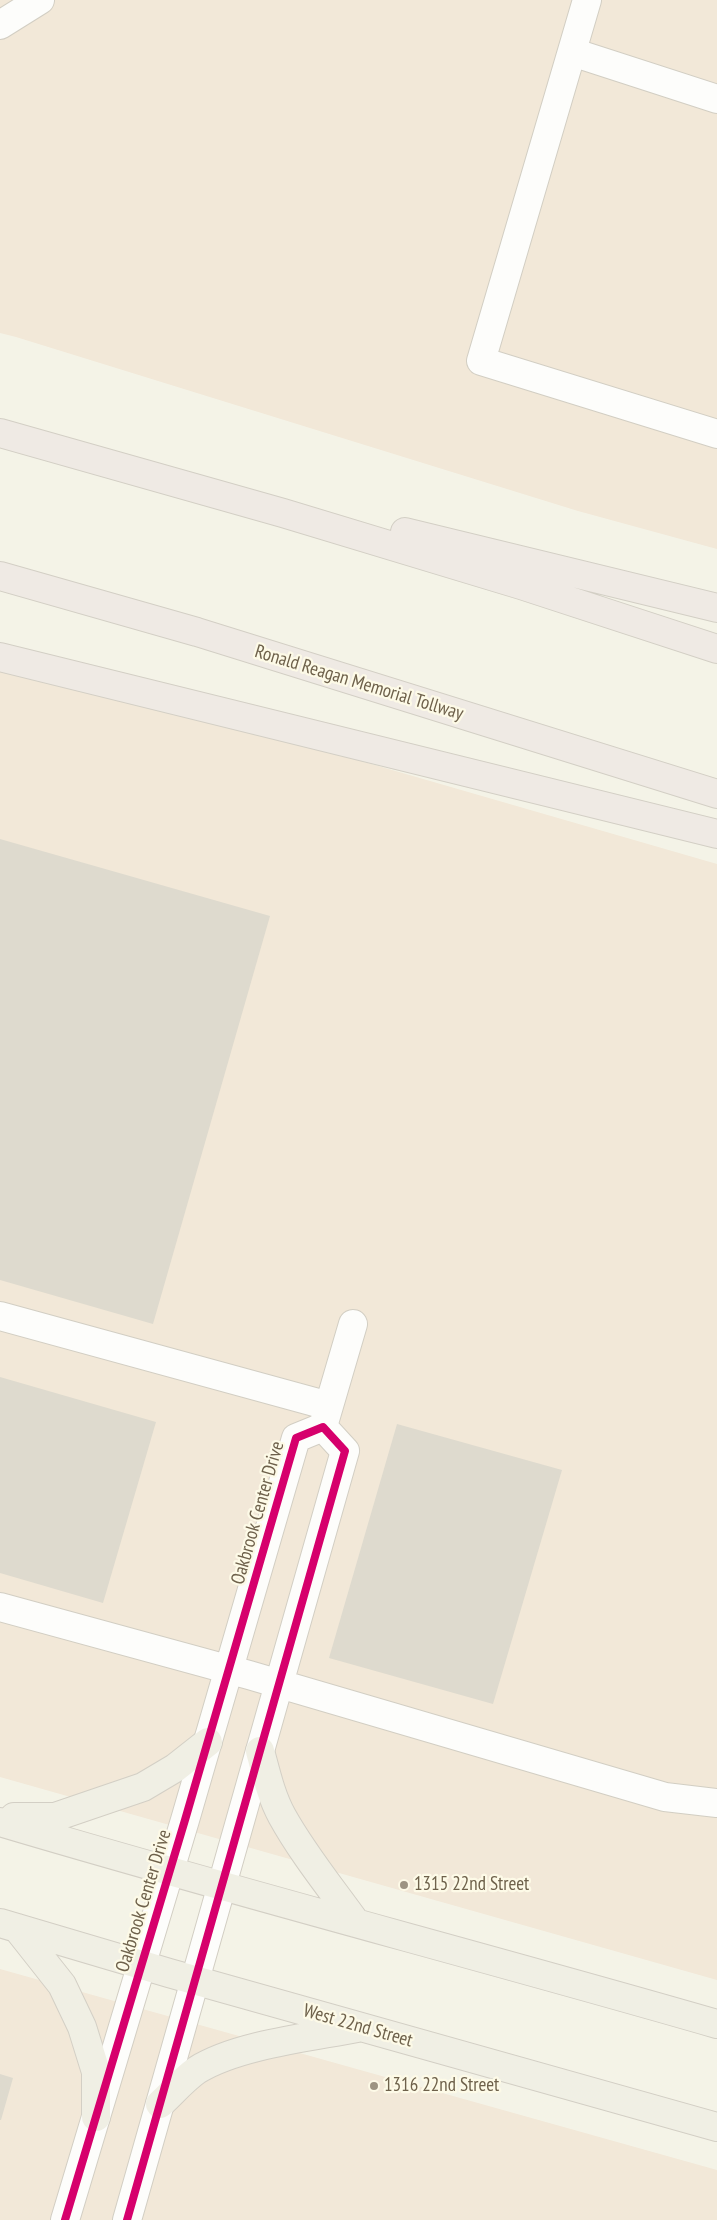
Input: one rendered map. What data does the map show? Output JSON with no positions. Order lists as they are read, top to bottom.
{
  "streets": {
    "highway": ["Ronald Reagan Memorial Tollway"],
    "main road": ["West 22nd Street"],
    "street": ["Oakbrook Center Drive"]
  },
  "crossings": [
    ["Oakbrook Center Drive", "West 22nd Street"]
  ],
  "places": ["1315 22nd Street", "1316 22nd Street"]
}
